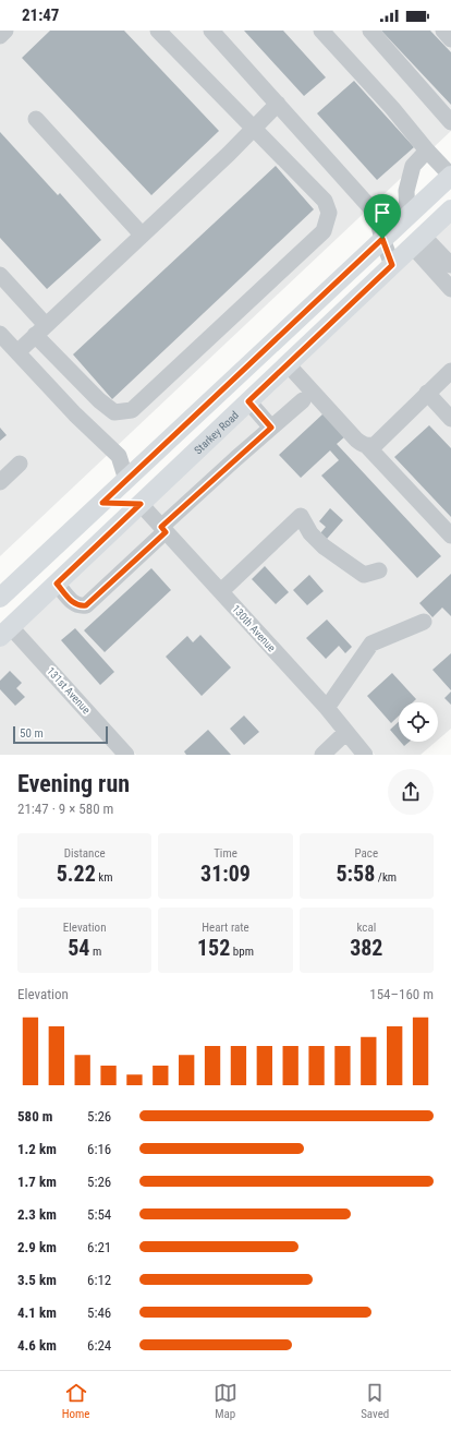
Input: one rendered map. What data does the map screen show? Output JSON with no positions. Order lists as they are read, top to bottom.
{
  "streets": {
    "main road": ["Starkey Road"],
    "street": ["130th Avenue", "131st Avenue"]
  },
  "crossings": [
    ["Starkey Road", "130th Avenue"],
    ["Starkey Road", "131st Avenue"]
  ],
  "scale_bar": "50 m",
  "page": {
    "status": "21:47",
    "scale": "50 m",
    "heading": ["Evening run", "21:47 · 9 × 580 m"],
    "stats": [
      ["Distance", "5.22 km"],
      ["Time", "31:09"],
      ["Pace", "5:58 /km"],
      ["Elevation", "54 m"],
      ["Heart rate", "152 bpm"],
      ["kcal", "382"]
    ],
    "chart": ["Elevation", "154–160 m"],
    "list": [
      {
        "name": "580 m",
        "note": "5:26"
      },
      {
        "name": "1.2 km",
        "note": "6:16"
      },
      {
        "name": "1.7 km",
        "note": "5:26"
      },
      {
        "name": "2.3 km",
        "note": "5:54"
      },
      {
        "name": "2.9 km",
        "note": "6:21"
      },
      {
        "name": "3.5 km",
        "note": "6:12"
      },
      {
        "name": "4.1 km",
        "note": "5:46"
      },
      {
        "name": "4.6 km",
        "note": "6:24"
      }
    ],
    "tabs": ["Home", "Map", "Saved"]
  }
}
